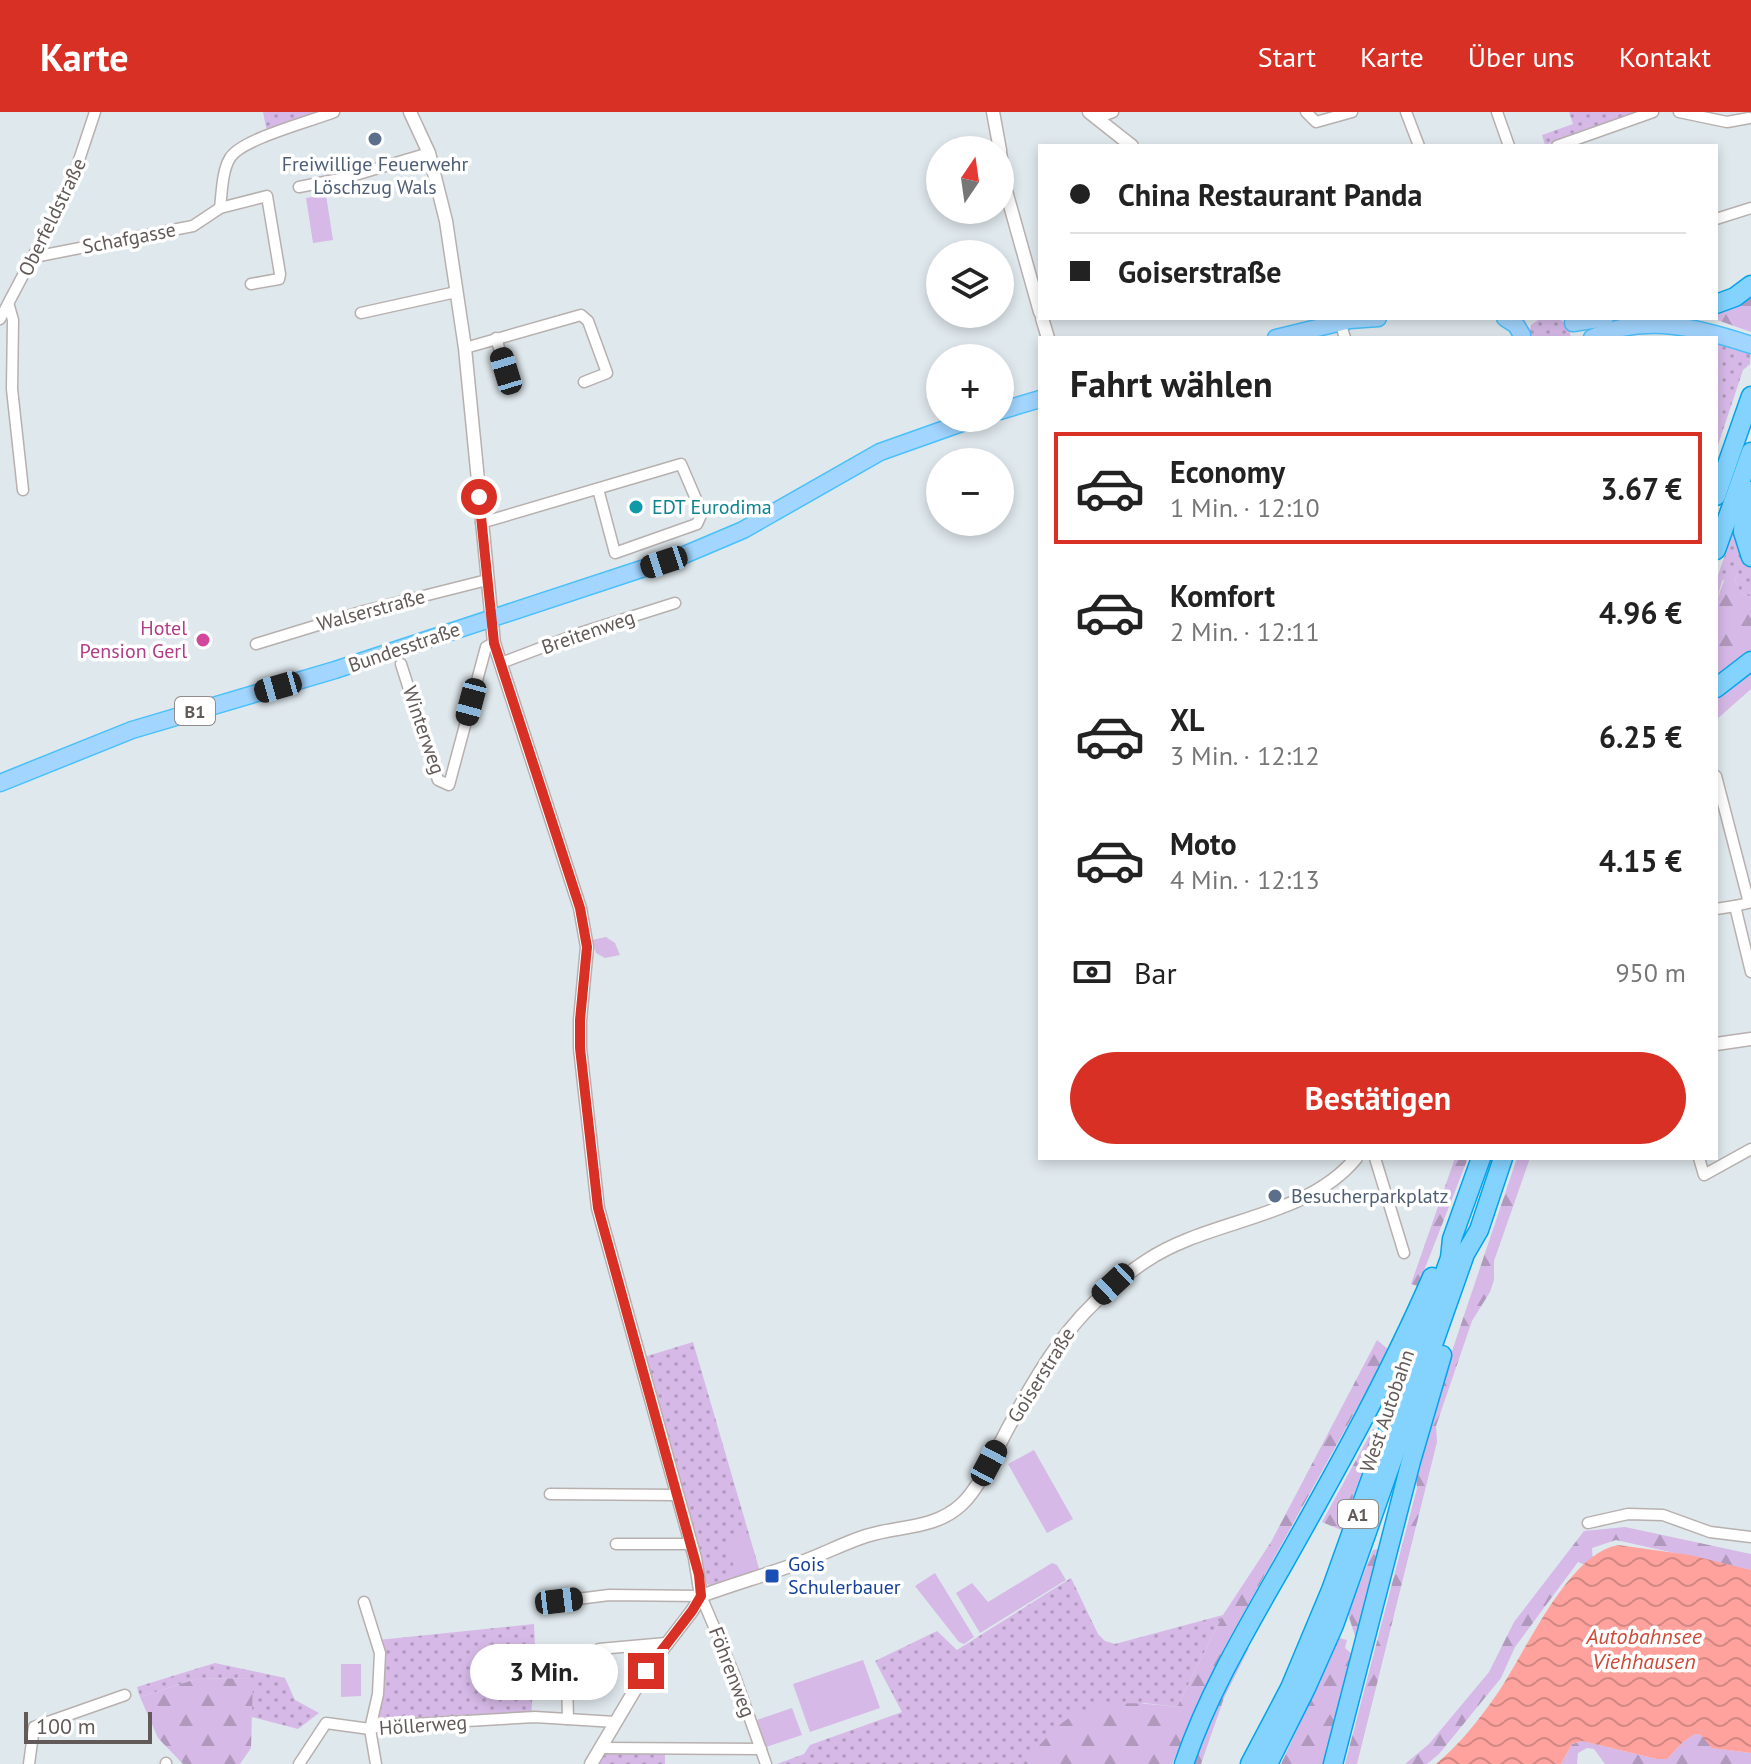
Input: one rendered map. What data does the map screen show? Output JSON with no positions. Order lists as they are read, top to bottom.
{
  "streets": {
    "highway": ["West Autobahn", "A1"],
    "main road": ["Bundesstraße", "B1"],
    "street": [
      "Oberfeldstraße",
      "Schafgasse",
      "Walserstraße",
      "Breitenweg",
      "Winterweg",
      "Goiserstraße",
      "Föhrenweg",
      "Höllerweg"
    ]
  },
  "crossings": [
    ["Oberfeldstraße", "Schafgasse"],
    ["Goiserstraße", "Föhrenweg"]
  ],
  "water": ["Autobahnsee Viehhausen"],
  "places": {
    "other": [
      "Freiwillige Feuerwehr Löschzug Wals",
      "EDT Eurodima",
      "Hotel Pension Gerl",
      "Besucherparkplatz"
    ],
    "transit": ["Gois Schulerbauer"]
  },
  "scale_bar": "100 m",
  "north": "top",
  "page": {
    "header": "Karte",
    "nav": [
      "Start",
      "Karte",
      "Über uns",
      "Kontakt"
    ],
    "map_buttons": ["+", "−"],
    "banner": ["China Restaurant Panda", "Goiserstraße"],
    "heading": "Fahrt wählen",
    "list": [
      {
        "name": "Economy",
        "note": "1 Min. · 12:10",
        "value": "3.67 €"
      },
      {
        "name": "Komfort",
        "note": "2 Min. · 12:11",
        "value": "4.96 €"
      },
      {
        "name": "XL",
        "note": "3 Min. · 12:12",
        "value": "6.25 €"
      },
      {
        "name": "Moto",
        "note": "4 Min. · 12:13",
        "value": "4.15 €"
      }
    ],
    "pay": ["Bar", "950 m"],
    "buttons": "Bestätigen",
    "bubble": "3 Min.",
    "scale": "100 m"
  }
}
